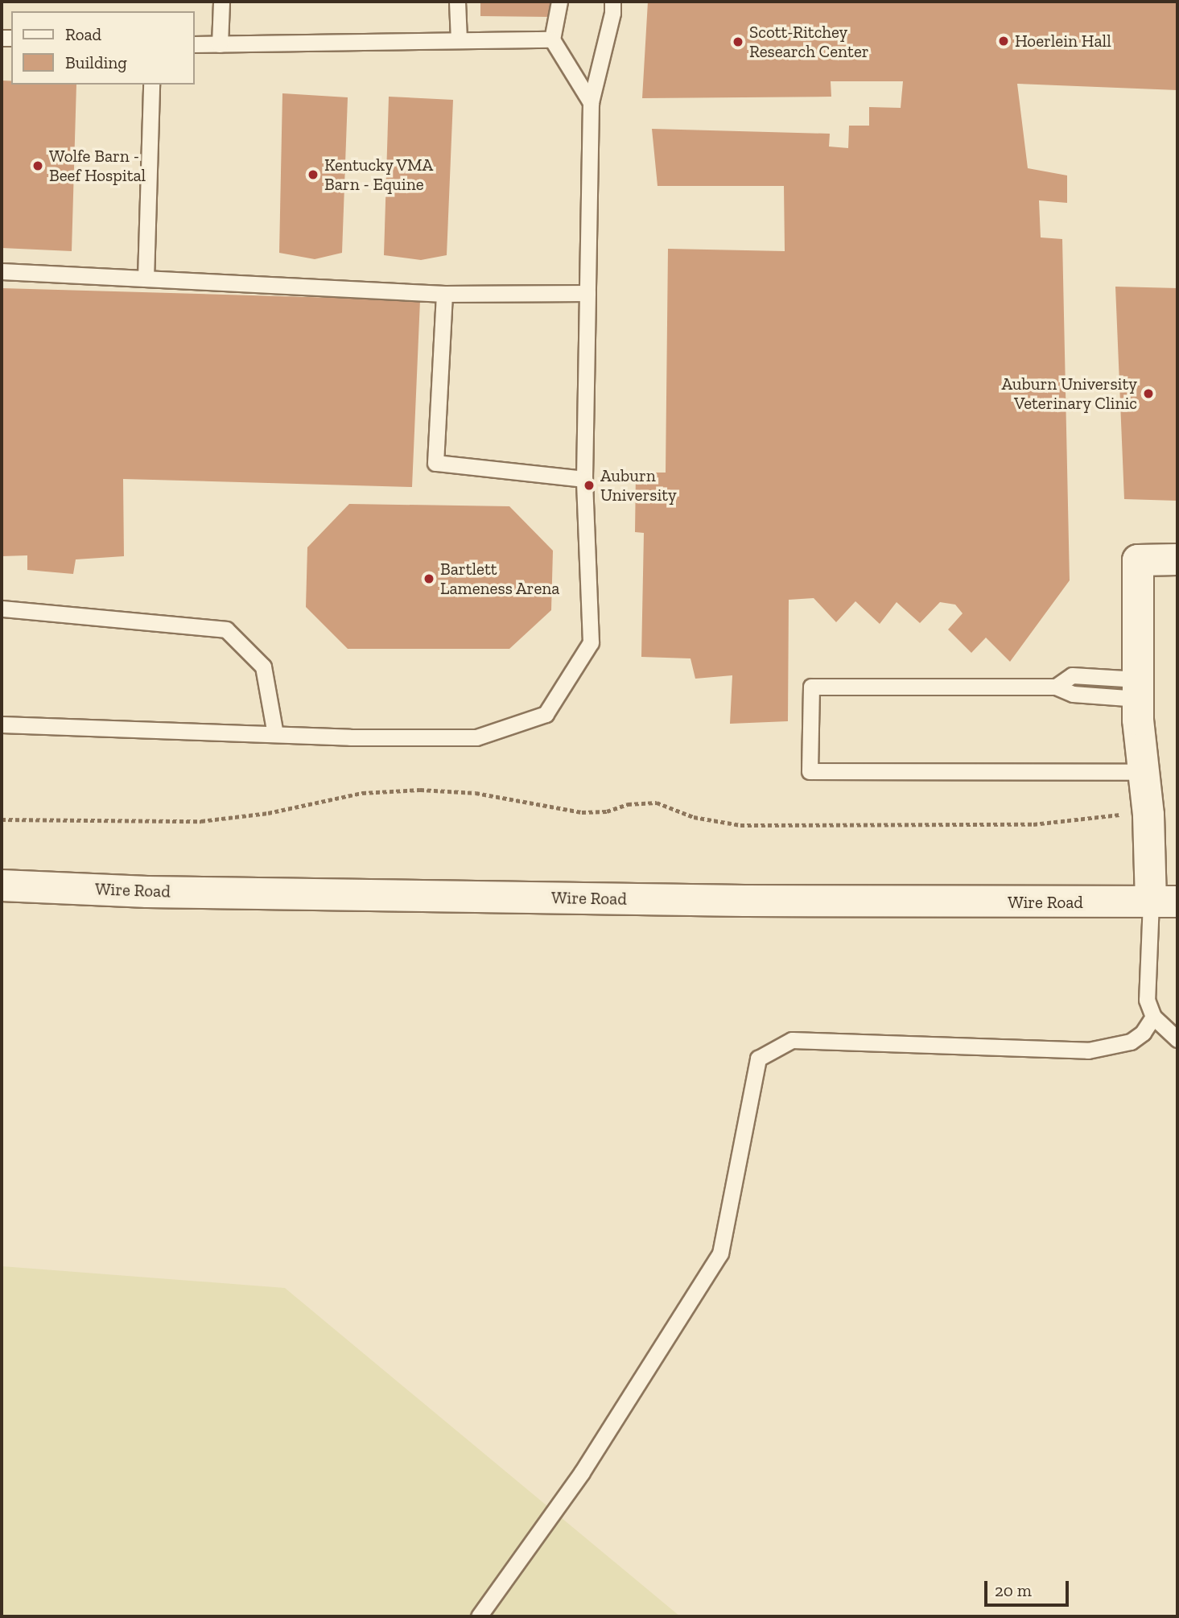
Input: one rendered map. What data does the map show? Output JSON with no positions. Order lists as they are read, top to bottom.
{
  "streets": {
    "street": ["Wire Road"]
  },
  "places": [
    "Hoerlein Hall",
    "Scott-Ritchey Research Center",
    "Wolfe Barn - Beef Hospital",
    "Kentucky VMA Barn - Equine",
    "Auburn University Veterinary Clinic",
    "Auburn University",
    "Bartlett Lameness Arena"
  ],
  "legend": ["Road", "Building"],
  "scale_bar": "20 m"
}
